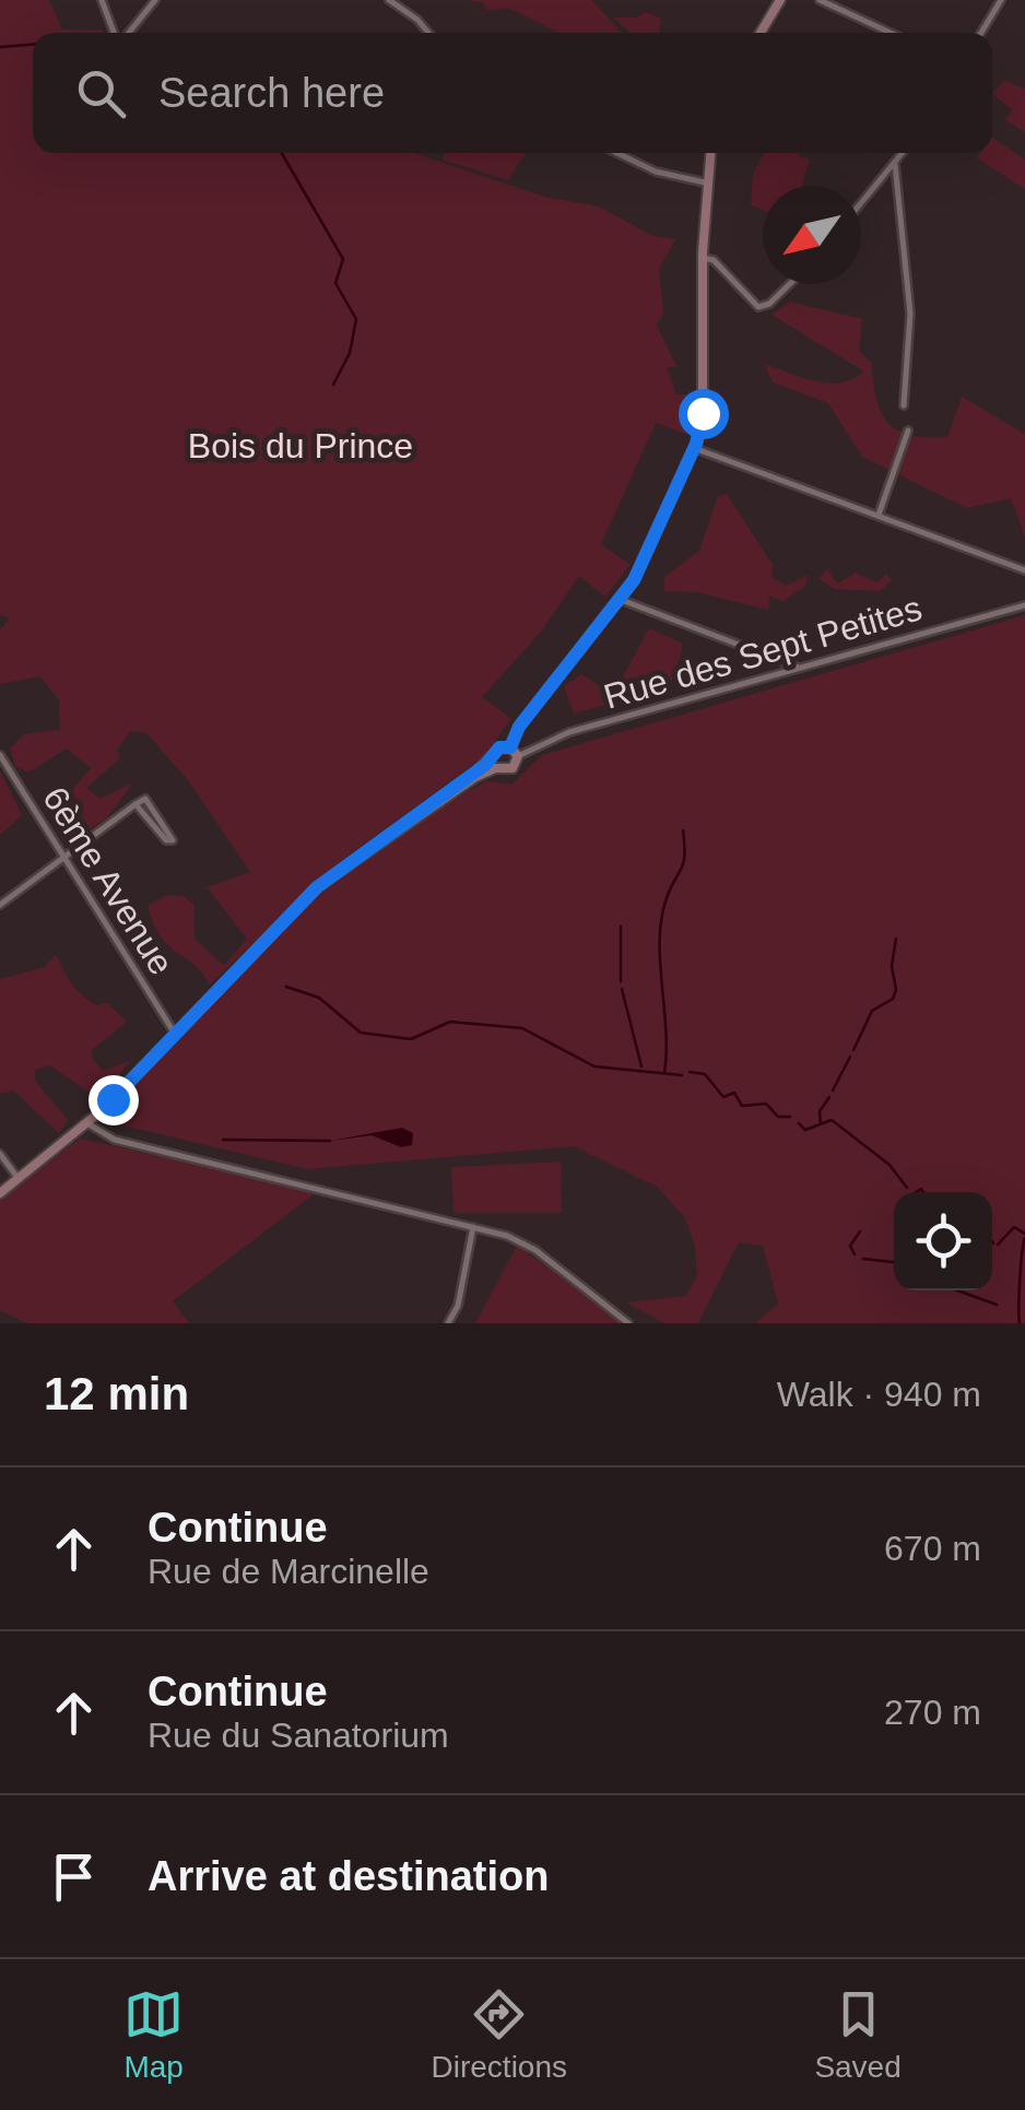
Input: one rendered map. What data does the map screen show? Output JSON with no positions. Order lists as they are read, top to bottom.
{
  "streets": {
    "street": ["Rue des Sept Petites", "6ème Avenue"]
  },
  "parks": ["Bois du Prince"],
  "north": "bottom left",
  "page": {
    "search": "Search here",
    "heading": ["12 min", "Walk · 940 m"],
    "list": [
      ["Continue", "Rue de Marcinelle", "670 m"],
      ["Continue", "Rue du Sanatorium", "270 m"],
      "Arrive at destination"
    ],
    "nav": ["Map", "Directions", "Saved"]
  }
}
